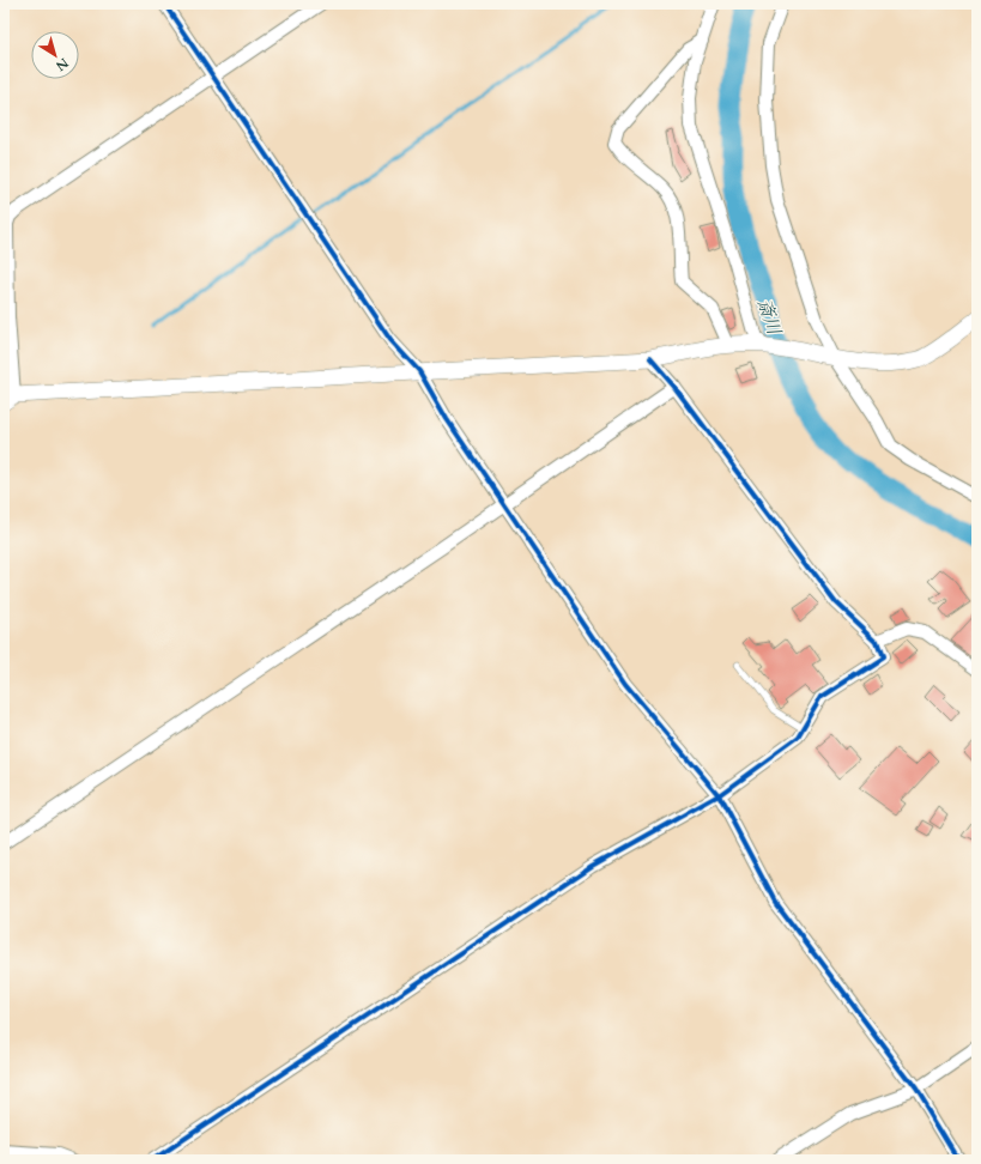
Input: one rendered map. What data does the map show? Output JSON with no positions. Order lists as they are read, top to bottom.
{
  "water": ["斎川"],
  "north": "bottom right"
}
